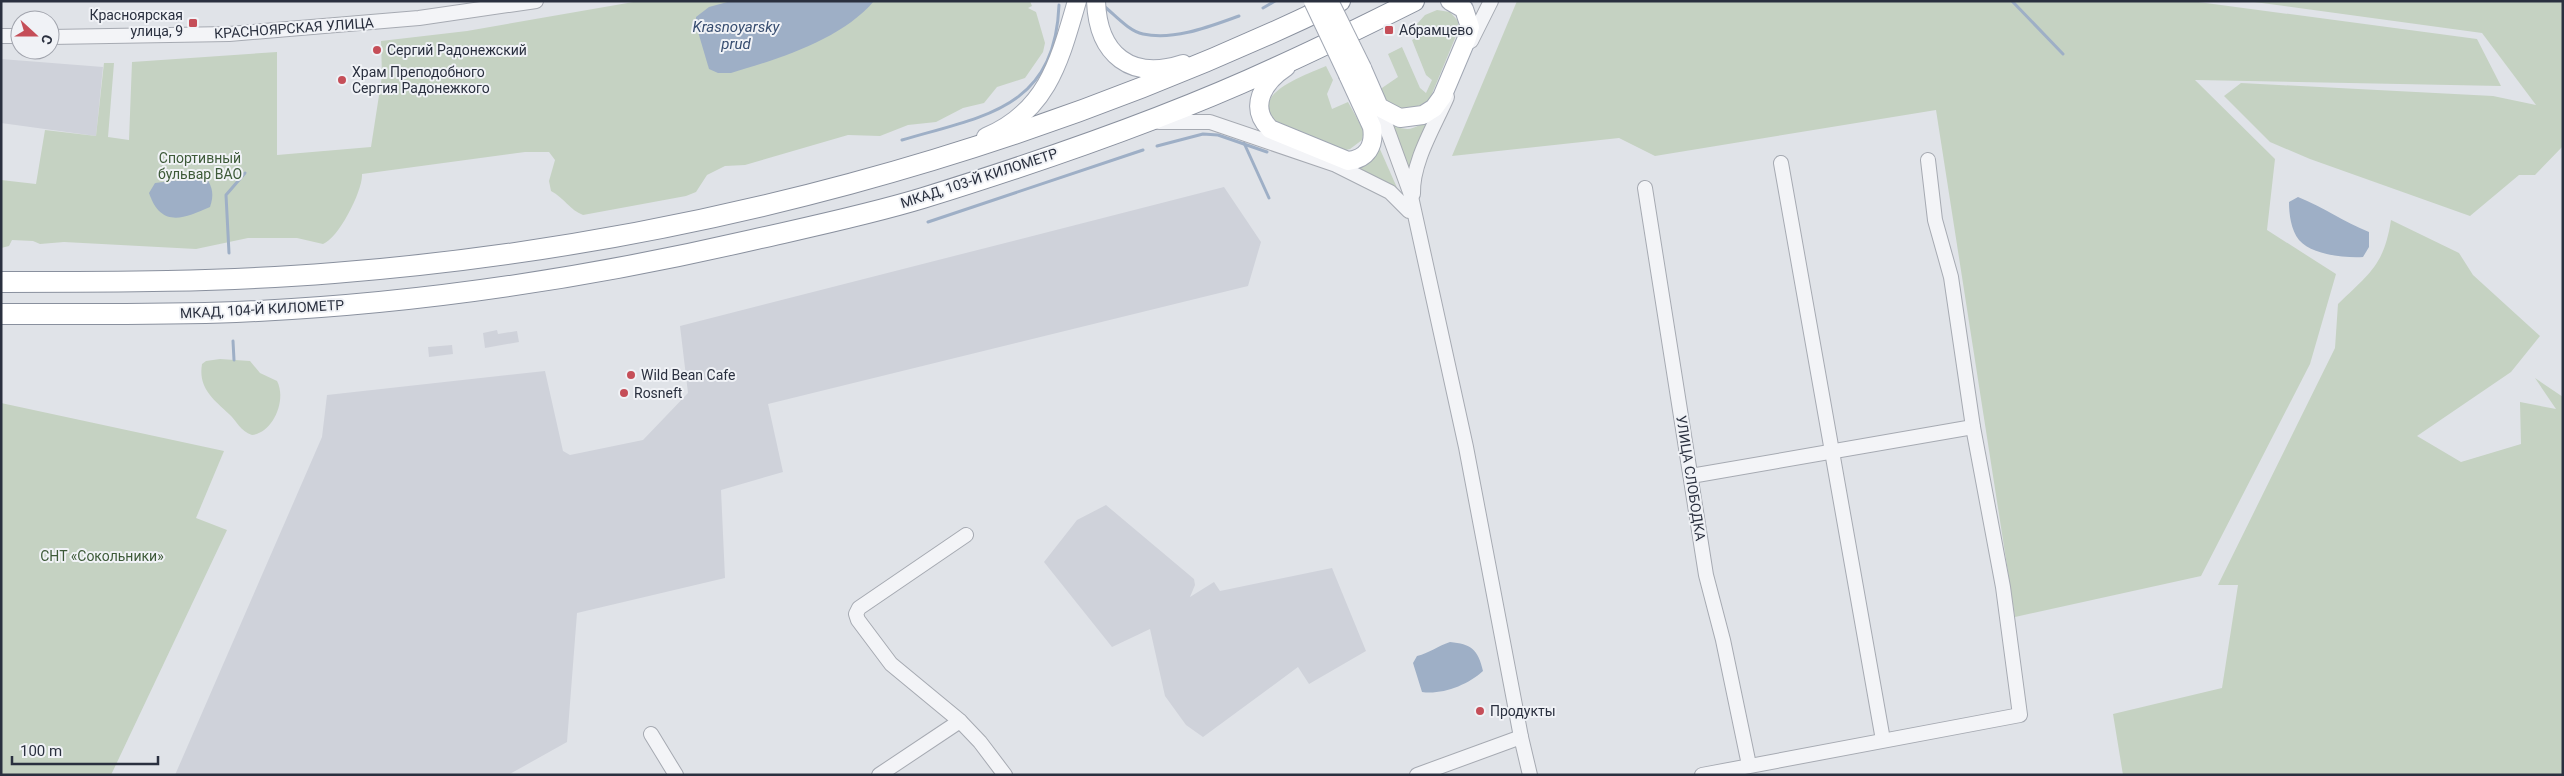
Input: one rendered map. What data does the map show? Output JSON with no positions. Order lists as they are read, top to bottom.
{
  "streets": {
    "highway": ["МКАД, 103-Й КИЛОМЕТР", "МКАД, 104-Й КИЛОМЕТР"],
    "street": ["КРАСНОЯРСКАЯ УЛИЦА", "УЛИЦА СЛОБОДКА"]
  },
  "crossings": [
    ["МКАД, 103-Й КИЛОМЕТР", "МКАД, 104-Й КИЛОМЕТР"]
  ],
  "water": ["Krasnoyarsky prud"],
  "parks": ["Спортивный бульвар ВАО", "СНТ «Сокольники»"],
  "places": {
    "transit": ["Красноярская улица, 9", "Абрамцево"],
    "other": [
      "Сергий Радонежский",
      "Храм Преподобного Сергия Радонежкого",
      "Wild Bean Cafe",
      "Rosneft",
      "Продукты"
    ]
  },
  "scale_bar": "100 m",
  "north": "right"
}
